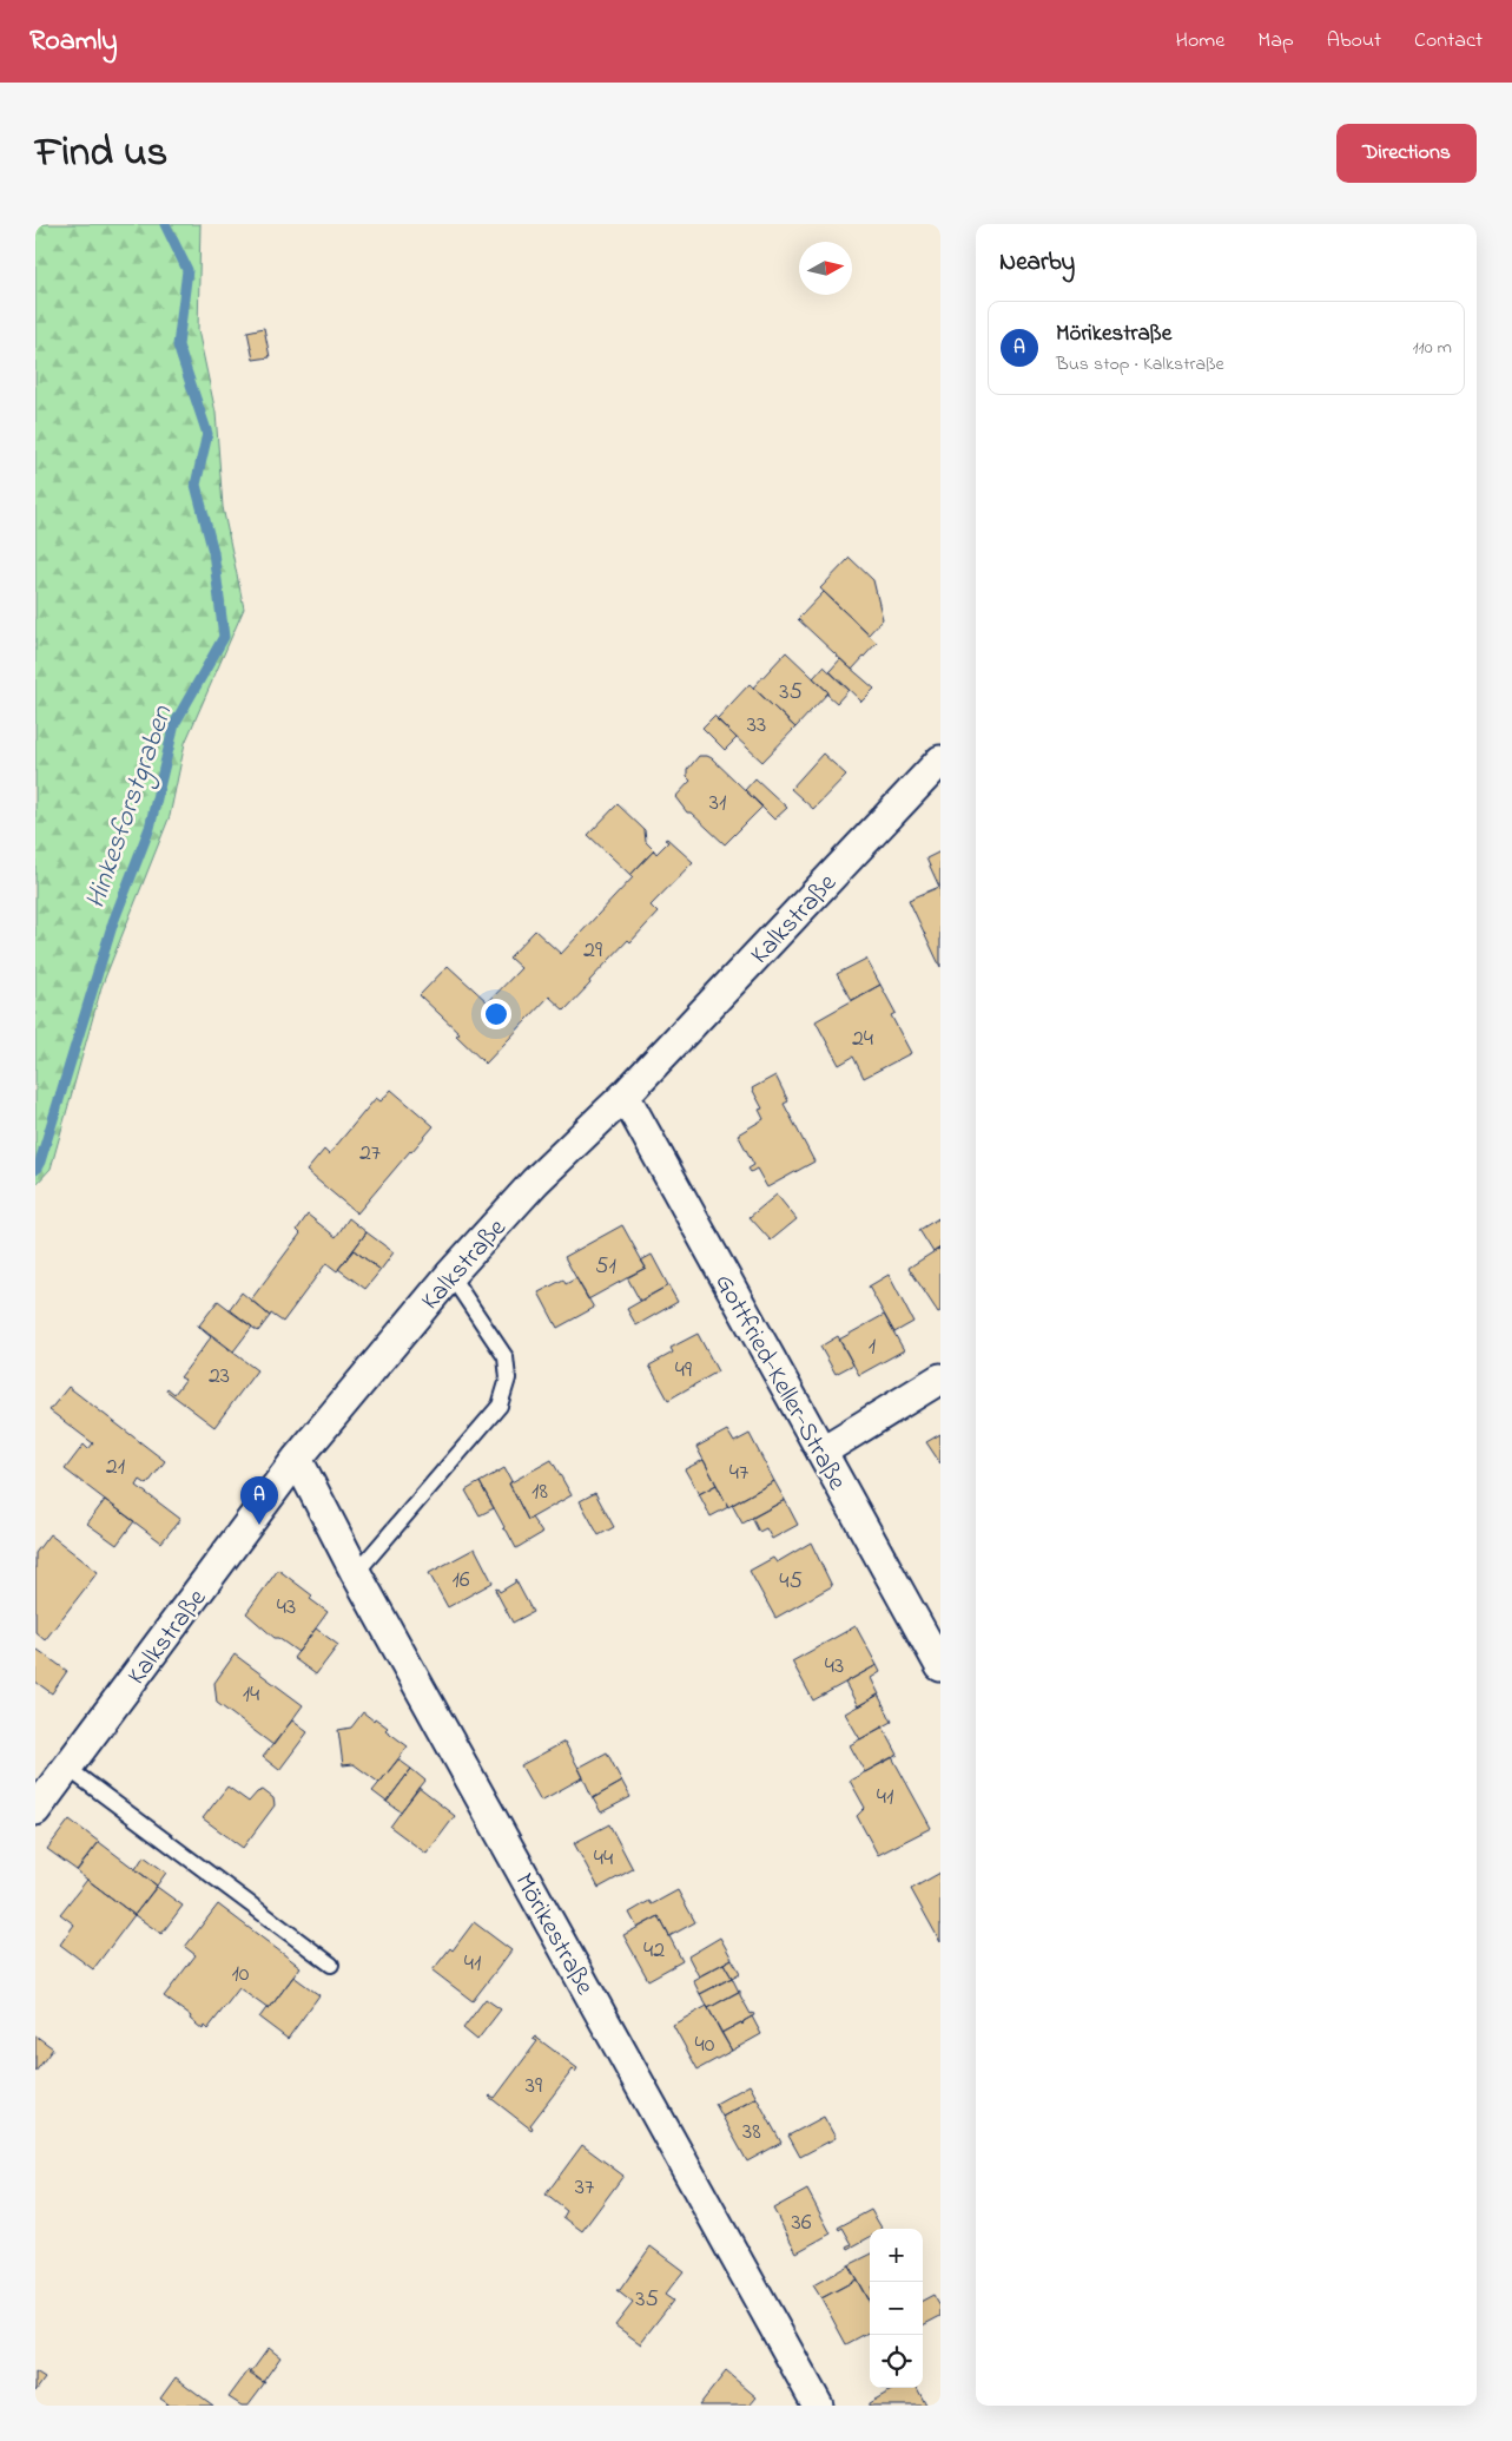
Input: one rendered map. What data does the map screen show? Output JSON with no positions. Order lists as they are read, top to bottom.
{
  "streets": {
    "street": ["Kalkstraße", "Gottfried-Keller-Straße", "Mörikestraße"]
  },
  "crossings": [
    ["Kalkstraße", "Gottfried-Keller-Straße"],
    ["Kalkstraße", "Mörikestraße"]
  ],
  "water": ["Hinkesforstgraben"],
  "house_numbers": [
    "35",
    "33",
    "31",
    "29",
    "24",
    "27",
    "51",
    "1",
    "49",
    "23",
    "21",
    "47",
    "18",
    "16",
    "45",
    "43",
    "43",
    "14",
    "41",
    "44",
    "42",
    "41",
    "10",
    "40",
    "39",
    "38",
    "37",
    "36",
    "35"
  ],
  "north": "right",
  "page": {
    "header": "Roamly",
    "nav": [
      "Home",
      "Map",
      "About",
      "Contact"
    ],
    "title": "Find us",
    "buttons": "Directions",
    "heading": "Nearby",
    "list": [
      {
        "mark": "A",
        "name": "Mörikestraße",
        "note": "Bus stop · Kalkstraße",
        "value": "110 m"
      }
    ],
    "pins": "A",
    "map_buttons": ["+", "−"]
  }
}
